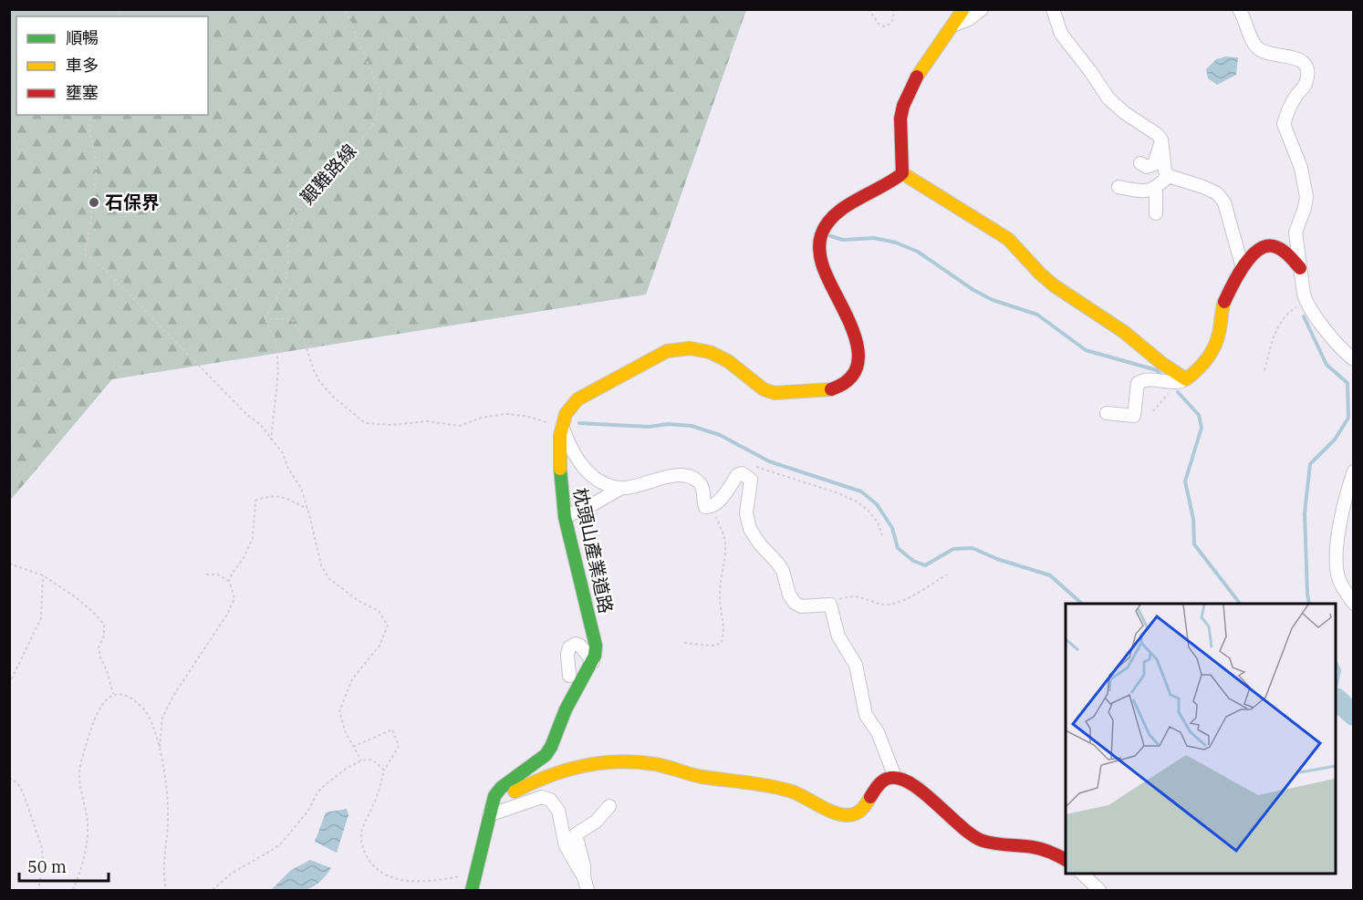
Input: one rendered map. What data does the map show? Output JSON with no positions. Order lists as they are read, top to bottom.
{
  "streets": {
    "street": ["枕頭山產業道路"],
    "path": ["艱難路線"]
  },
  "places": ["石保界"],
  "legend": ["順暢", "車多", "壅塞"],
  "scale_bar": "50 m"
}
